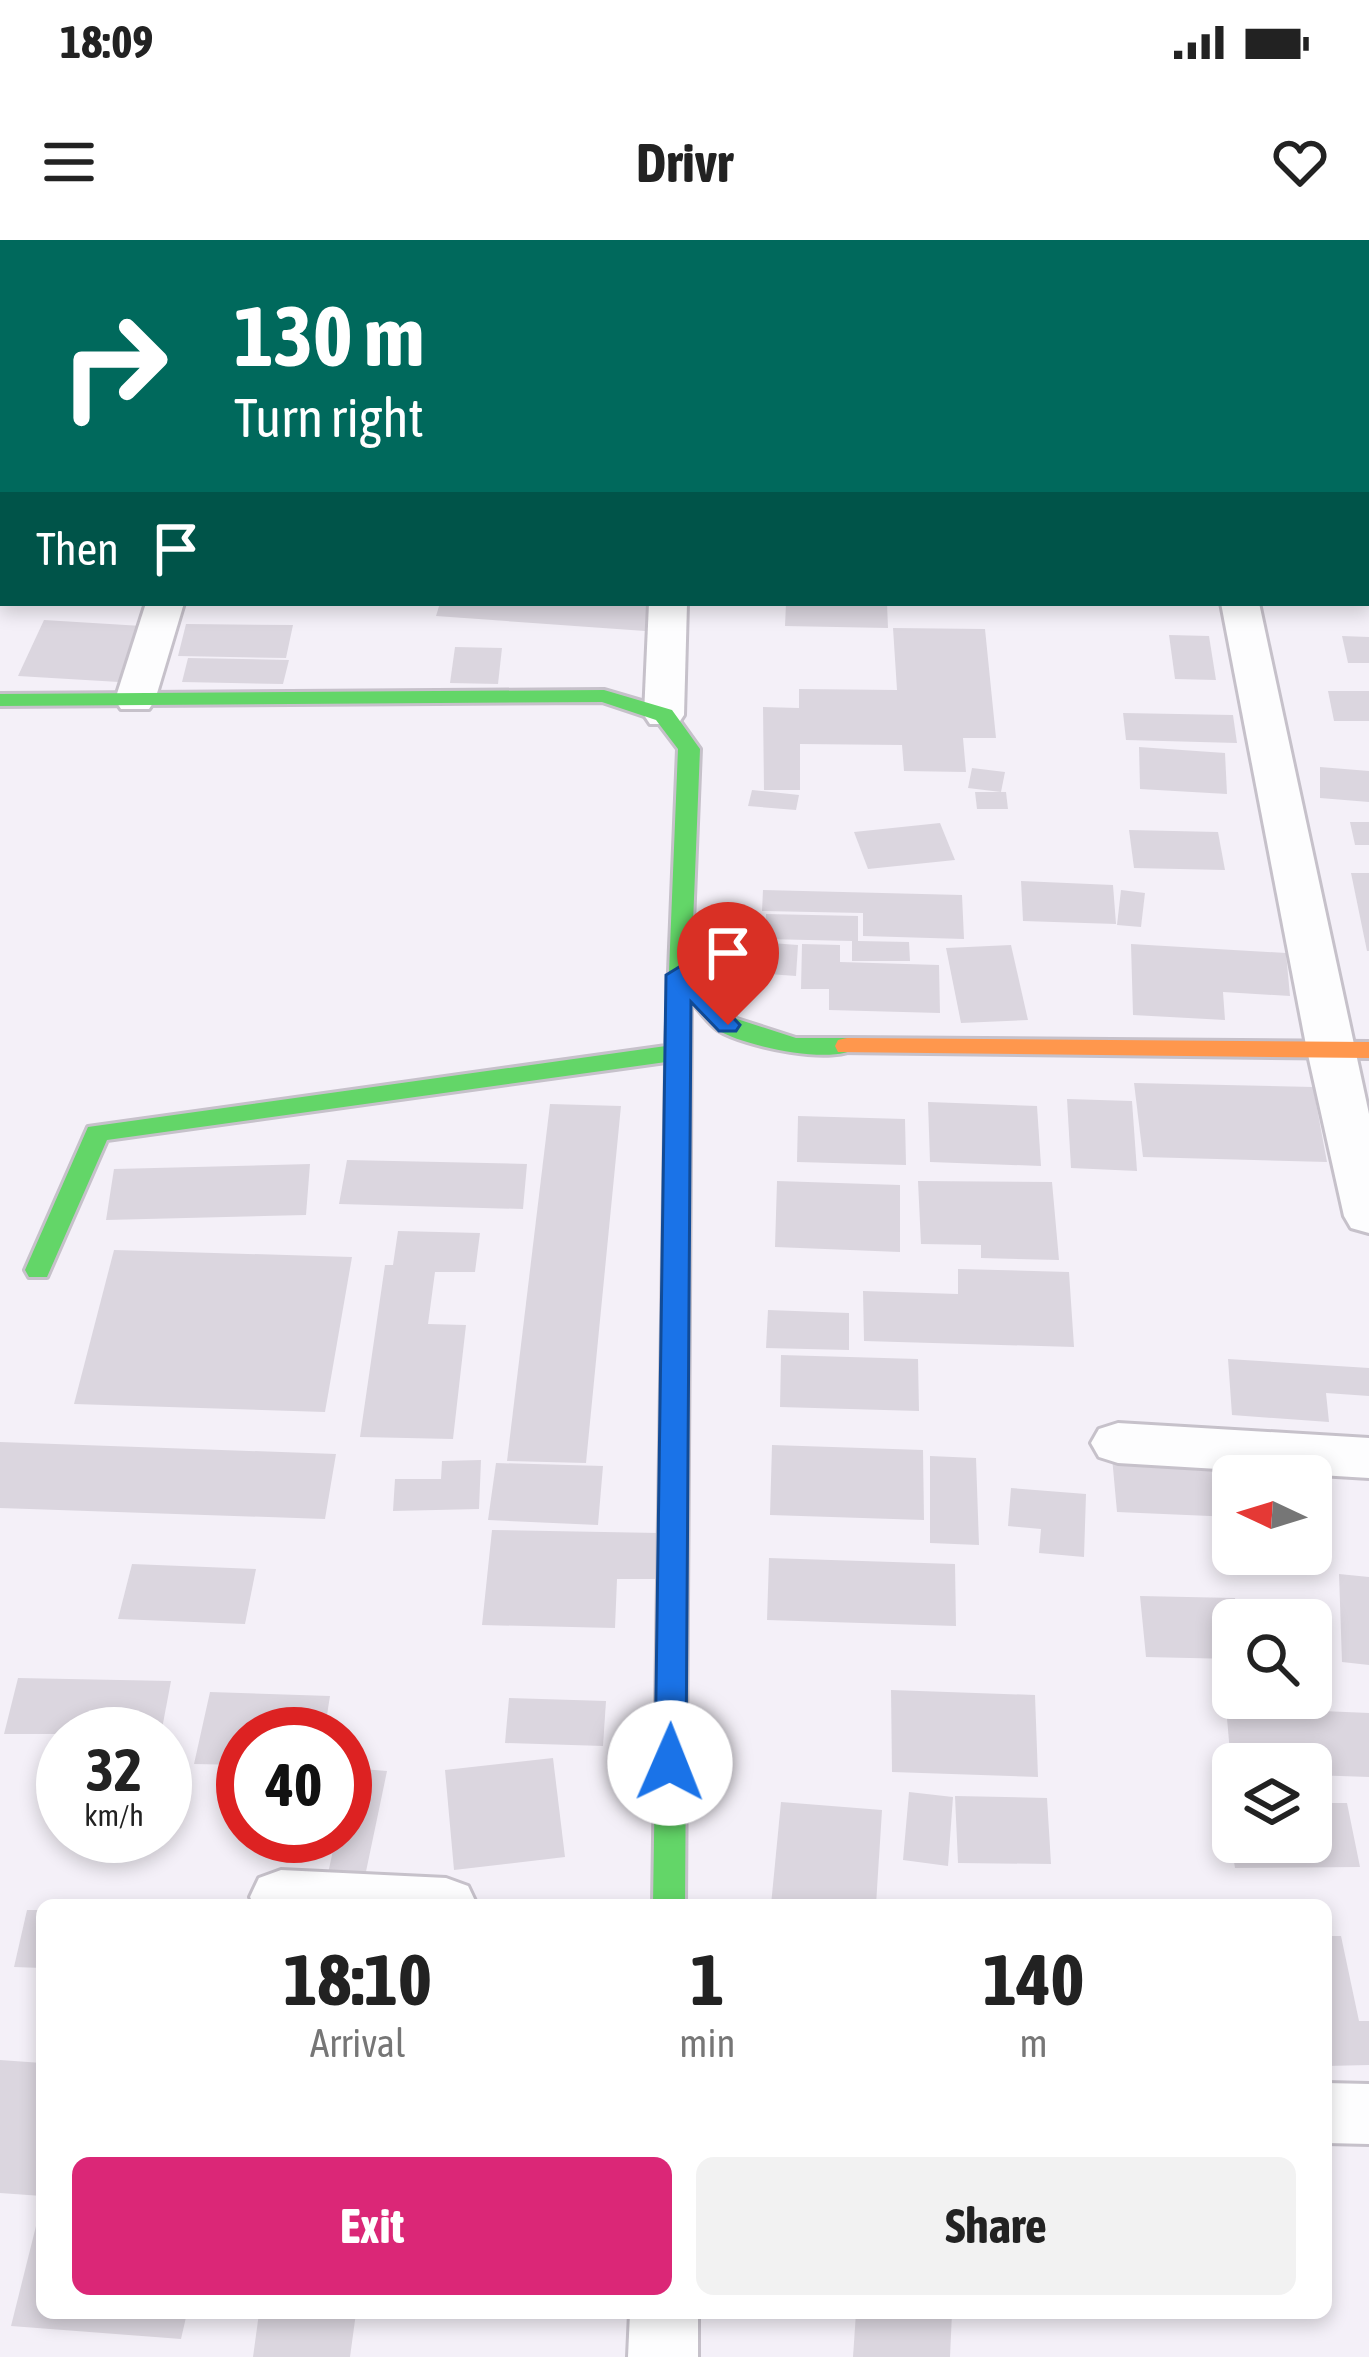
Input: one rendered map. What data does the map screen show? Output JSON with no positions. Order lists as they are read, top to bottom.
{
  "north": "left",
  "page": {
    "status": "18:09",
    "header": "Drivr",
    "turn": ["130 m", "Turn right"],
    "then": "Then",
    "speed": "32 km/h",
    "limit": "40",
    "eta": [
      "18:10",
      "Arrival",
      "1",
      "min",
      "140",
      "m"
    ],
    "buttons": ["Exit", "Share"]
  }
}
